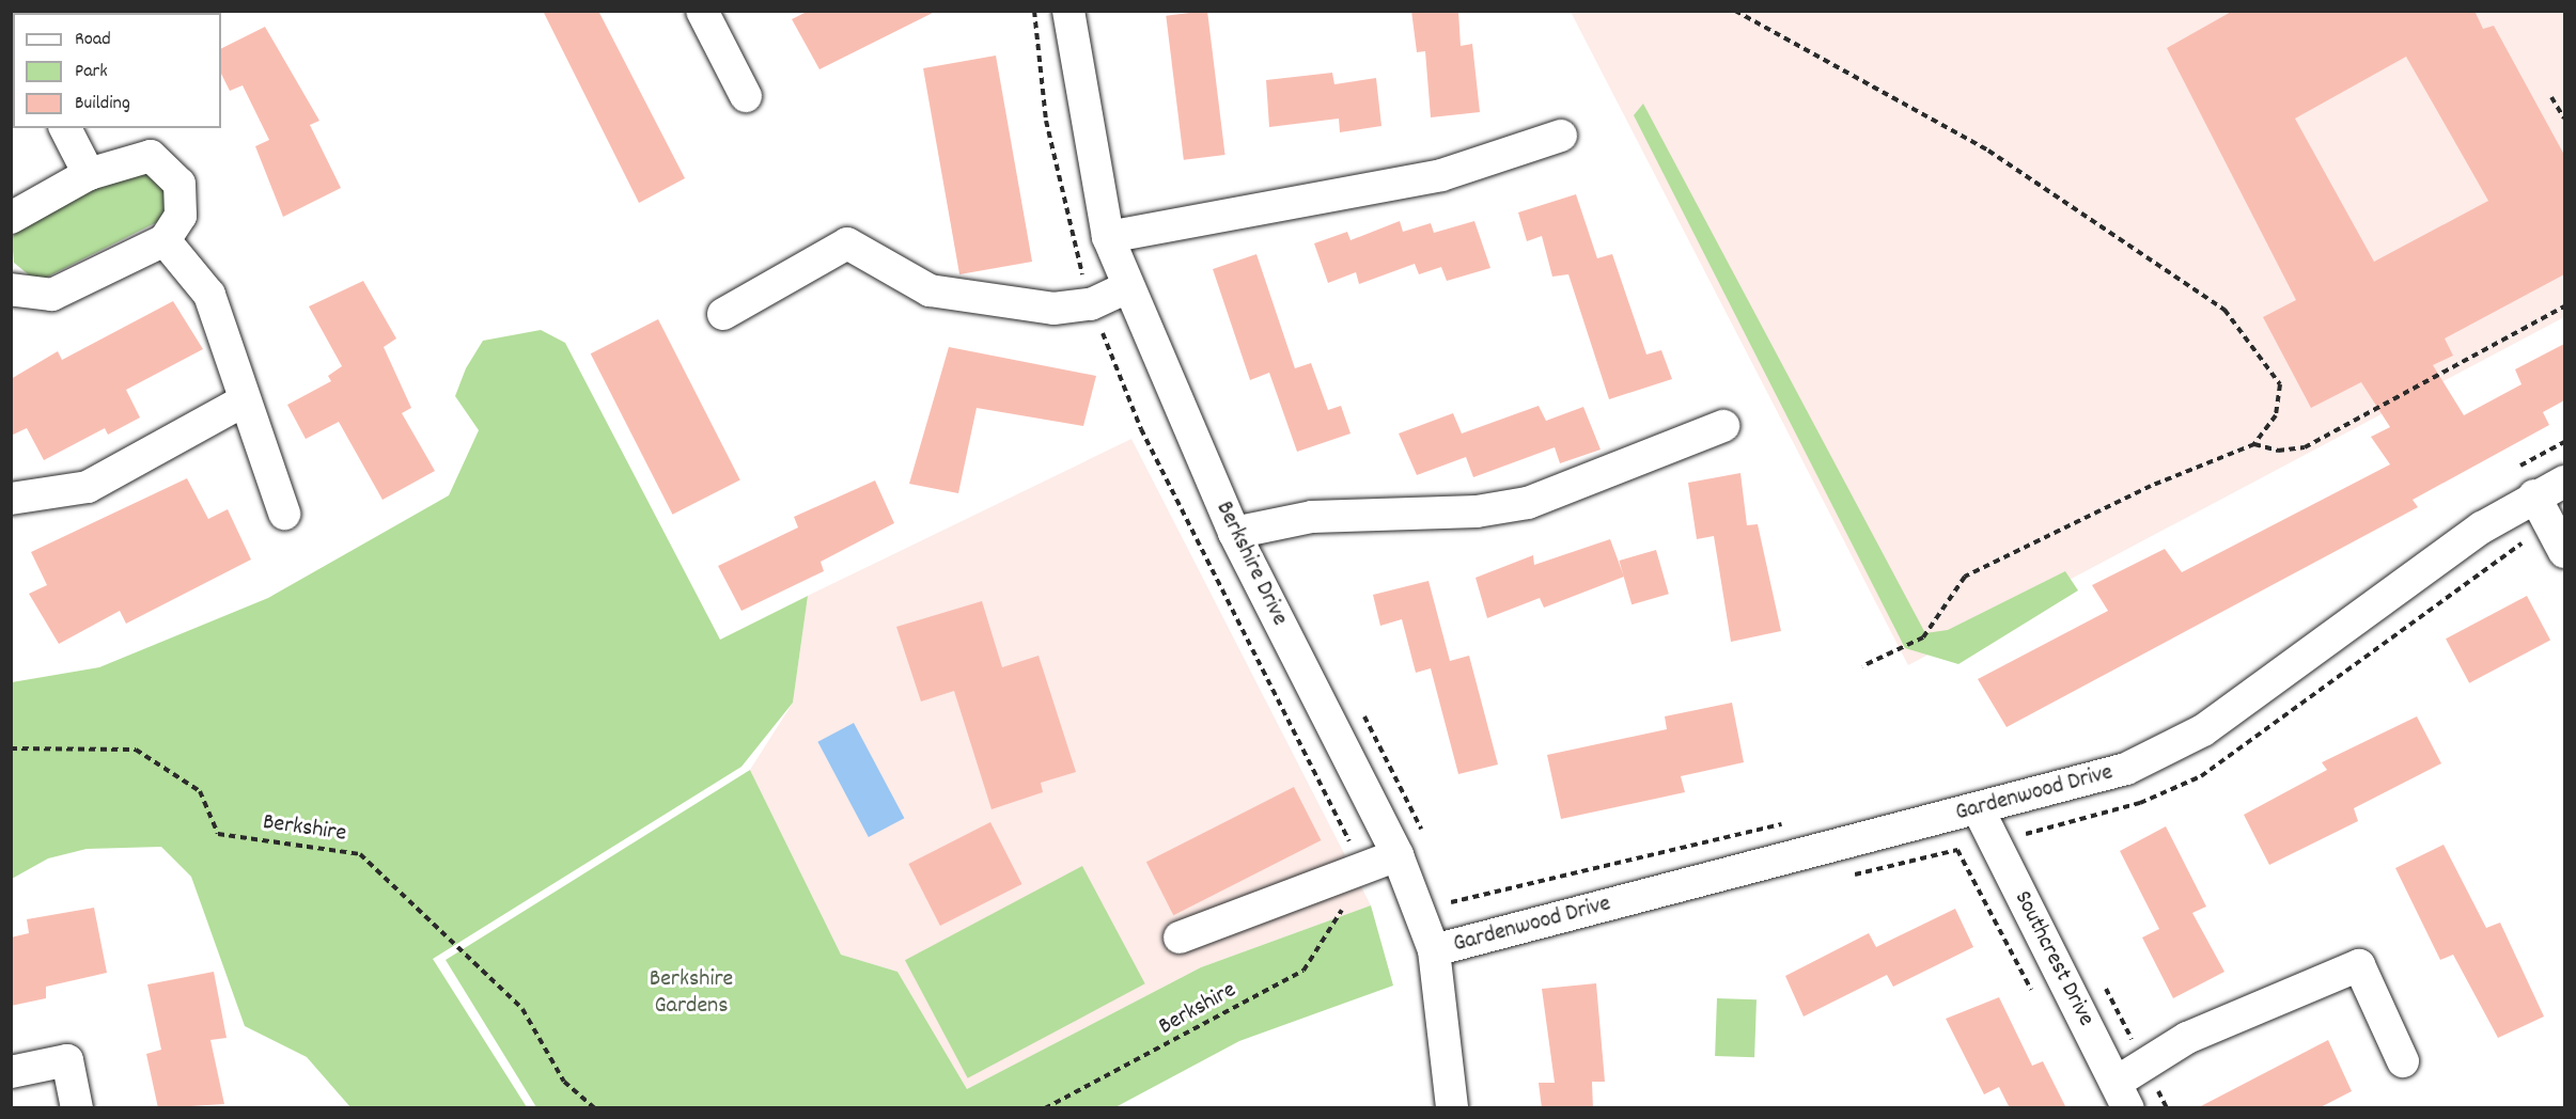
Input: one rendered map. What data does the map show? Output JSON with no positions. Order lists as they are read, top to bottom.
{
  "streets": {
    "street": ["Berkshire Drive", "Gardenwood Drive", "Southcrest Drive"],
    "path": ["Berkshire"]
  },
  "crossings": [
    ["Berkshire Drive", "Gardenwood Drive"],
    ["Gardenwood Drive", "Southcrest Drive"]
  ],
  "parks": ["Berkshire Gardens"],
  "legend": ["Road", "Park", "Building"]
}
